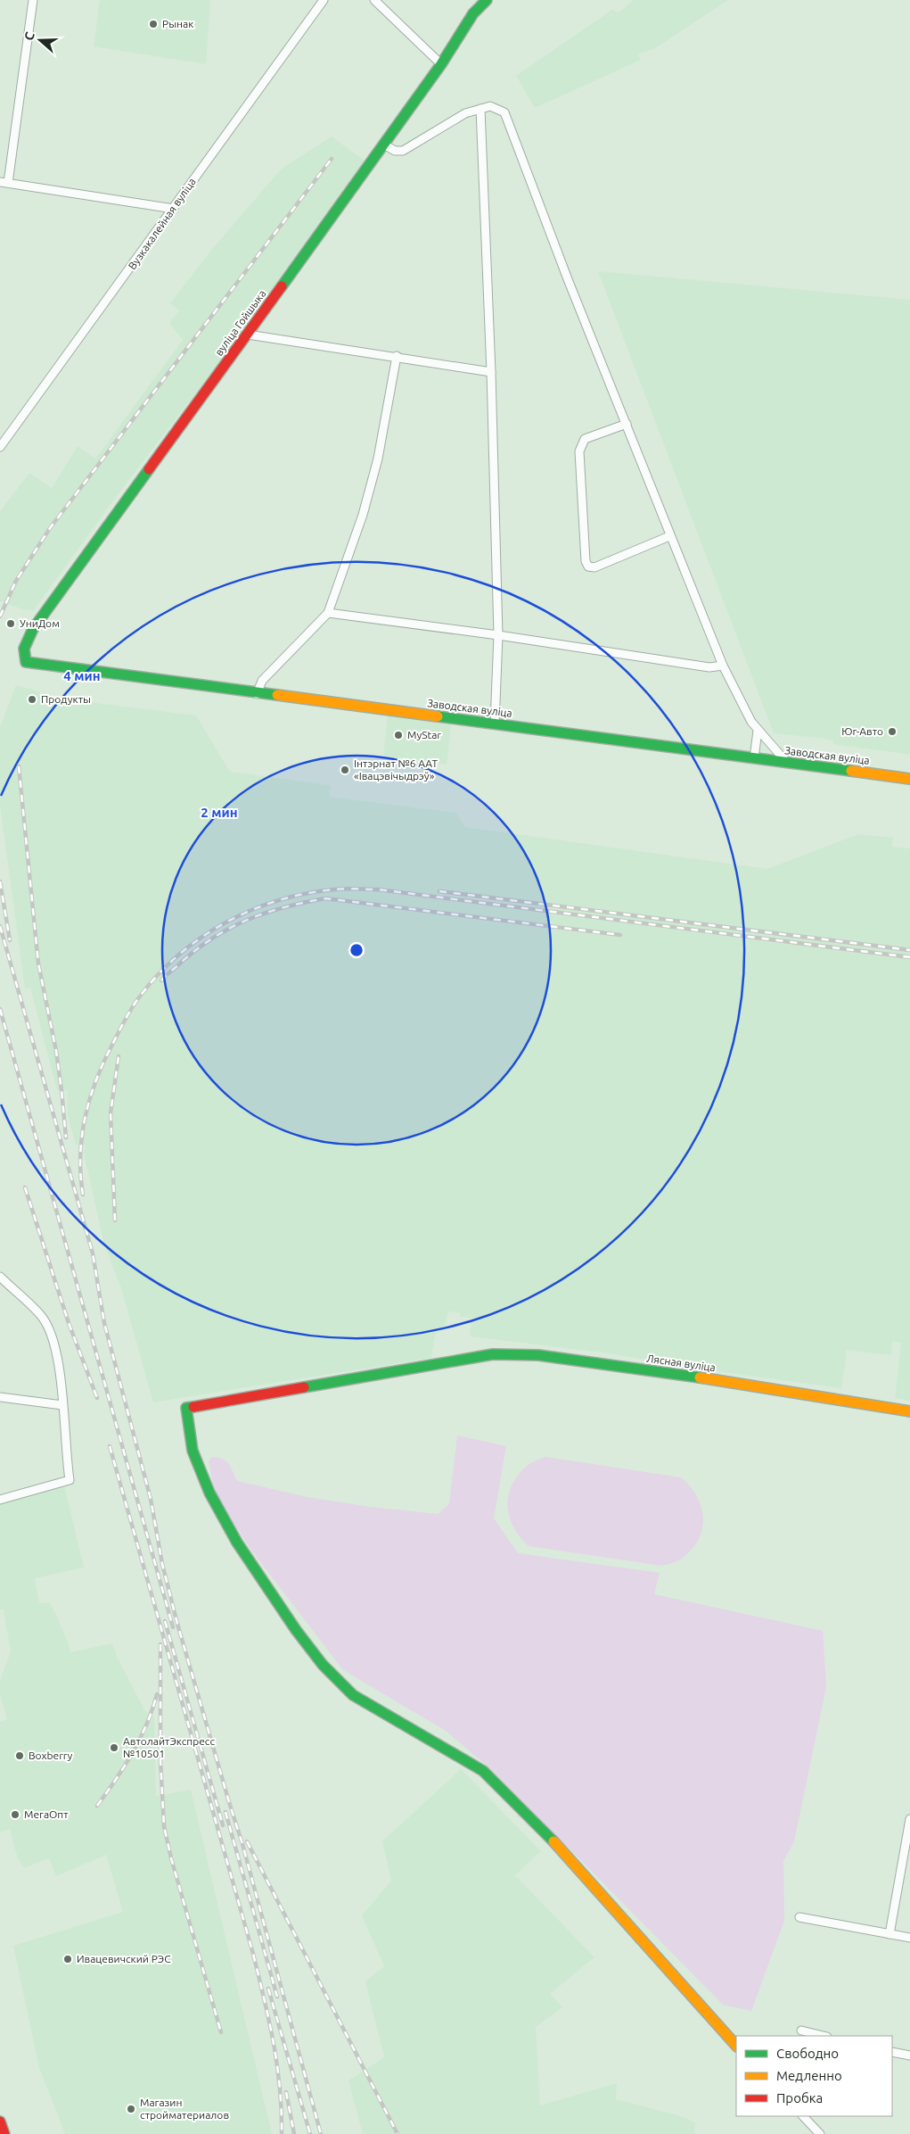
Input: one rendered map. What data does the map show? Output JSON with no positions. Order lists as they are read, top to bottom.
{
  "streets": {
    "street": [
      "Вузкакалейная вуліца",
      "вуліца Гойшыка",
      "Заводская вуліца",
      "Лясная вуліца"
    ]
  },
  "crossings": [
    ["вуліца Гойшыка", "Заводская вуліца"]
  ],
  "places": [
    "Рынак",
    "УниДом",
    "Продукты",
    "Юг-Авто",
    "MyStar",
    "Інтэрнат №6 ААТ «Івацэвічыдрэў»",
    "АвтолайтЭкспресс №10501",
    "Boxberry",
    "МегаОпт",
    "Ивацевичский РЭС",
    "Магазин стройматериалов"
  ],
  "legend": ["Свободно", "Медленно", "Пробка"],
  "north": "left",
  "rings": ["4 мин", "2 мин"]
}
